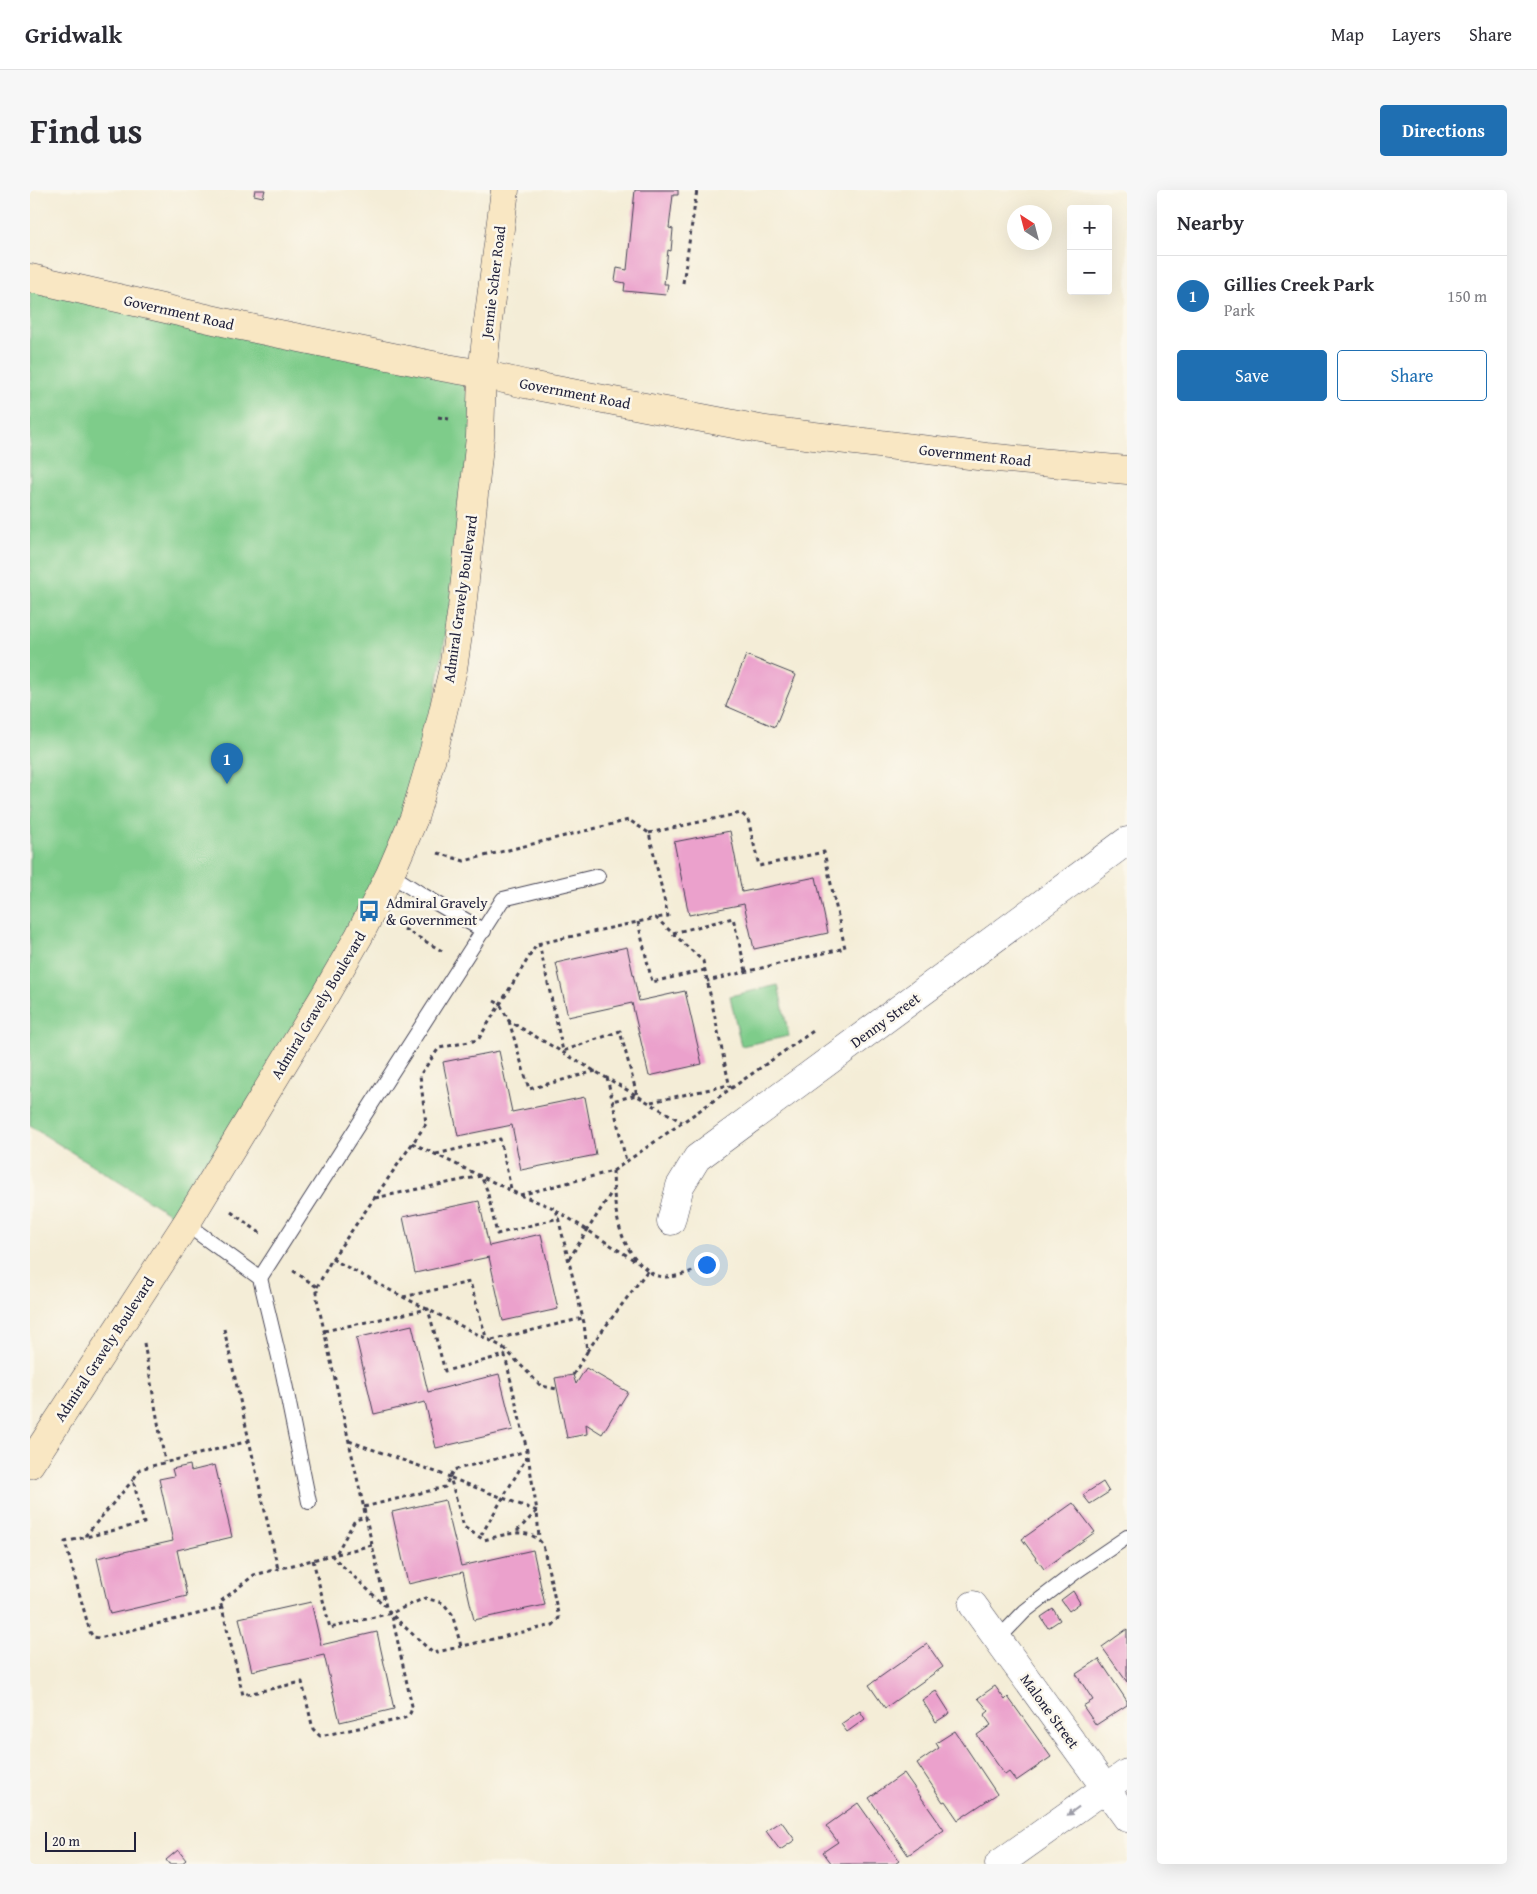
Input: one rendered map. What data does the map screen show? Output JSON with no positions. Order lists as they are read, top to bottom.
{
  "streets": {
    "street": [
      "Jennie Scher Road",
      "Government Road",
      "Admiral Gravely Boulevard",
      "Denny Street",
      "Malone Street"
    ]
  },
  "crossings": [
    ["Jennie Scher Road", "Government Road"],
    ["Jennie Scher Road", "Admiral Gravely Boulevard"],
    ["Government Road", "Admiral Gravely Boulevard"]
  ],
  "places": {
    "bus stop": ["Admiral Gravely & Government"]
  },
  "scale_bar": "20 m",
  "north": "top left",
  "page": {
    "header": "Gridwalk",
    "nav": ["Map", "Layers", "Share"],
    "title": "Find us",
    "buttons": [
      "Directions",
      ["Save", "Share"]
    ],
    "heading": "Nearby",
    "map_buttons": ["+", "−"],
    "list": [
      {
        "mark": "1",
        "name": "Gillies Creek Park",
        "note": "Park",
        "value": "150 m"
      }
    ],
    "pins": "1",
    "scale": "20 m"
  }
}
